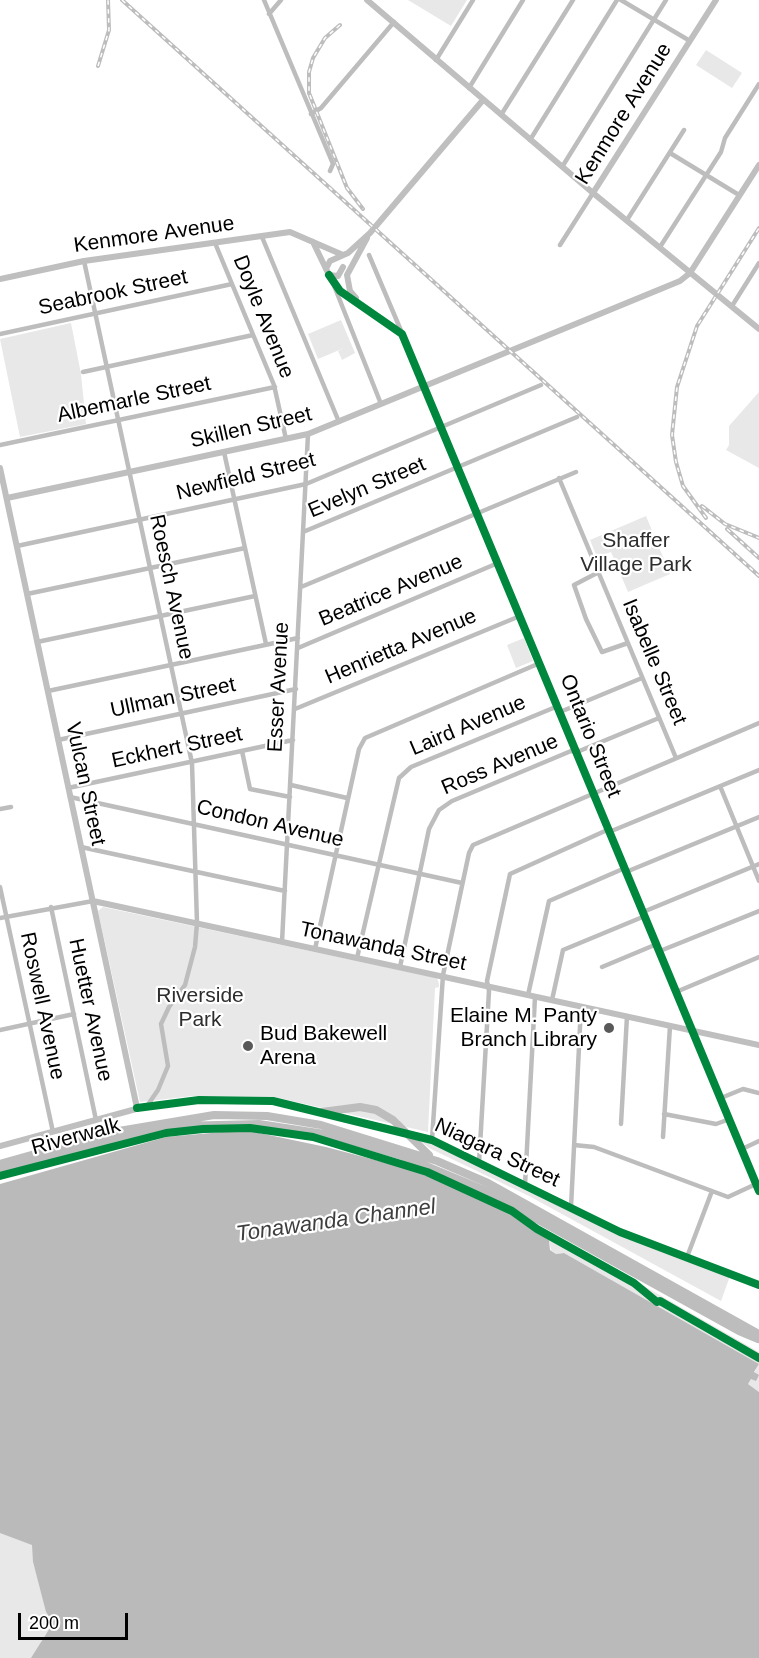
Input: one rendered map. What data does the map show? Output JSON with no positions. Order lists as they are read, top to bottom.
{
  "streets": {
    "street": [
      "Kenmore Avenue",
      "Seabrook Street",
      "Doyle Avenue",
      "Albemarle Street",
      "Skillen Street",
      "Newfield Street",
      "Evelyn Street",
      "Roesch Avenue",
      "Beatrice Avenue",
      "Henrietta Avenue",
      "Isabelle Street",
      "Esser Avenue",
      "Ullman Street",
      "Laird Avenue",
      "Ontario Street",
      "Eckhert Street",
      "Ross Avenue",
      "Vulcan Street",
      "Condon Avenue",
      "Tonawanda Street",
      "Roswell Avenue",
      "Huetter Avenue",
      "Niagara Street"
    ],
    "cycle path": ["Riverwalk"]
  },
  "crossings": [
    ["Kenmore Avenue", "Doyle Avenue"],
    ["Kenmore Avenue", "Roesch Avenue"],
    ["Seabrook Street", "Doyle Avenue"],
    ["Seabrook Street", "Roesch Avenue"],
    ["Doyle Avenue", "Albemarle Street"],
    ["Doyle Avenue", "Skillen Street"],
    ["Albemarle Street", "Roesch Avenue"],
    ["Skillen Street", "Roesch Avenue"],
    ["Skillen Street", "Esser Avenue"],
    ["Skillen Street", "Ontario Street"],
    ["Skillen Street", "Vulcan Street"],
    ["Newfield Street", "Roesch Avenue"],
    ["Newfield Street", "Esser Avenue"],
    ["Newfield Street", "Ontario Street"],
    ["Newfield Street", "Vulcan Street"],
    ["Evelyn Street", "Esser Avenue"],
    ["Evelyn Street", "Ontario Street"],
    ["Roesch Avenue", "Ullman Street"],
    ["Roesch Avenue", "Eckhert Street"],
    ["Roesch Avenue", "Condon Avenue"],
    ["Roesch Avenue", "Tonawanda Street"],
    ["Roesch Avenue", "Niagara Street"],
    ["Beatrice Avenue", "Esser Avenue"],
    ["Beatrice Avenue", "Ontario Street"],
    ["Henrietta Avenue", "Esser Avenue"],
    ["Henrietta Avenue", "Ontario Street"],
    ["Isabelle Street", "Laird Avenue"],
    ["Isabelle Street", "Ross Avenue"],
    ["Esser Avenue", "Ullman Street"],
    ["Esser Avenue", "Eckhert Street"],
    ["Esser Avenue", "Condon Avenue"],
    ["Esser Avenue", "Tonawanda Street"],
    ["Ullman Street", "Vulcan Street"],
    ["Laird Avenue", "Ontario Street"],
    ["Laird Avenue", "Condon Avenue"],
    ["Laird Avenue", "Tonawanda Street"],
    ["Ontario Street", "Ross Avenue"],
    ["Ontario Street", "Tonawanda Street"],
    ["Eckhert Street", "Vulcan Street"],
    ["Ross Avenue", "Condon Avenue"],
    ["Ross Avenue", "Tonawanda Street"],
    ["Vulcan Street", "Condon Avenue"],
    ["Vulcan Street", "Tonawanda Street"],
    ["Vulcan Street", "Niagara Street"],
    ["Tonawanda Street", "Roswell Avenue"],
    ["Tonawanda Street", "Huetter Avenue"],
    ["Roswell Avenue", "Niagara Street"],
    ["Huetter Avenue", "Niagara Street"]
  ],
  "water": ["Tonawanda Channel"],
  "parks": ["Shaffer Village Park", "Riverside Park"],
  "places": ["Elaine M. Panty Branch Library", "Bud Bakewell Arena"],
  "scale_bar": "200 m"
}
